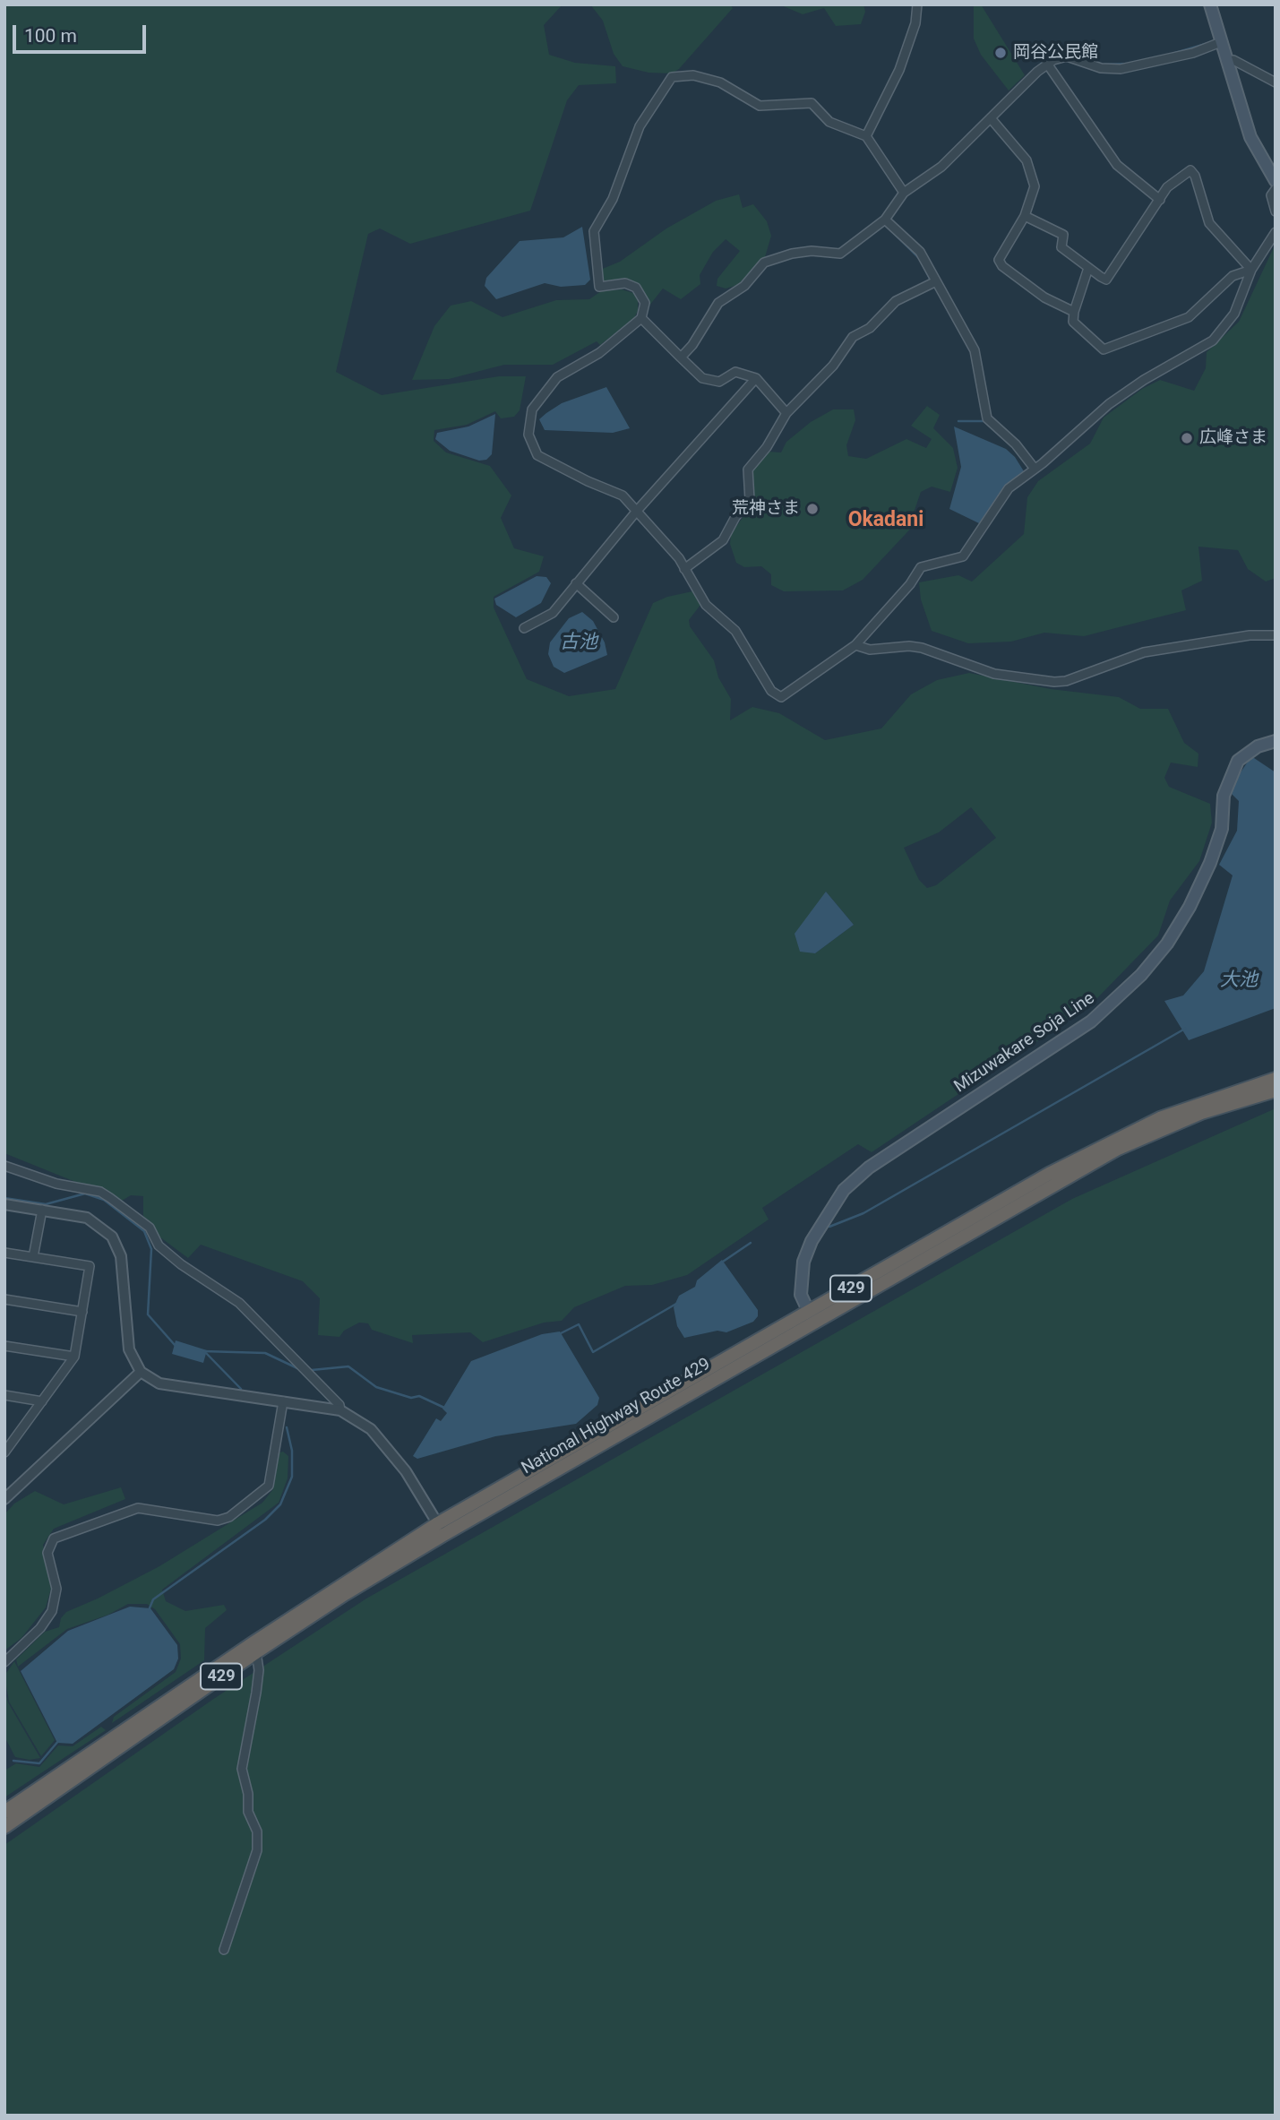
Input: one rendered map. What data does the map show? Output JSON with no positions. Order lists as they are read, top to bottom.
{
  "streets": {
    "highway": ["429", "National Highway Route 429"],
    "main road": ["Mizuwakare Soja Line"]
  },
  "crossings": [
    ["Mizuwakare Soja Line", "National Highway Route 429"]
  ],
  "districts": ["Okadani"],
  "water": ["古池", "大池"],
  "places": ["岡谷公民館", "広峰さま", "荒神さま"],
  "scale_bar": "100 m"
}
